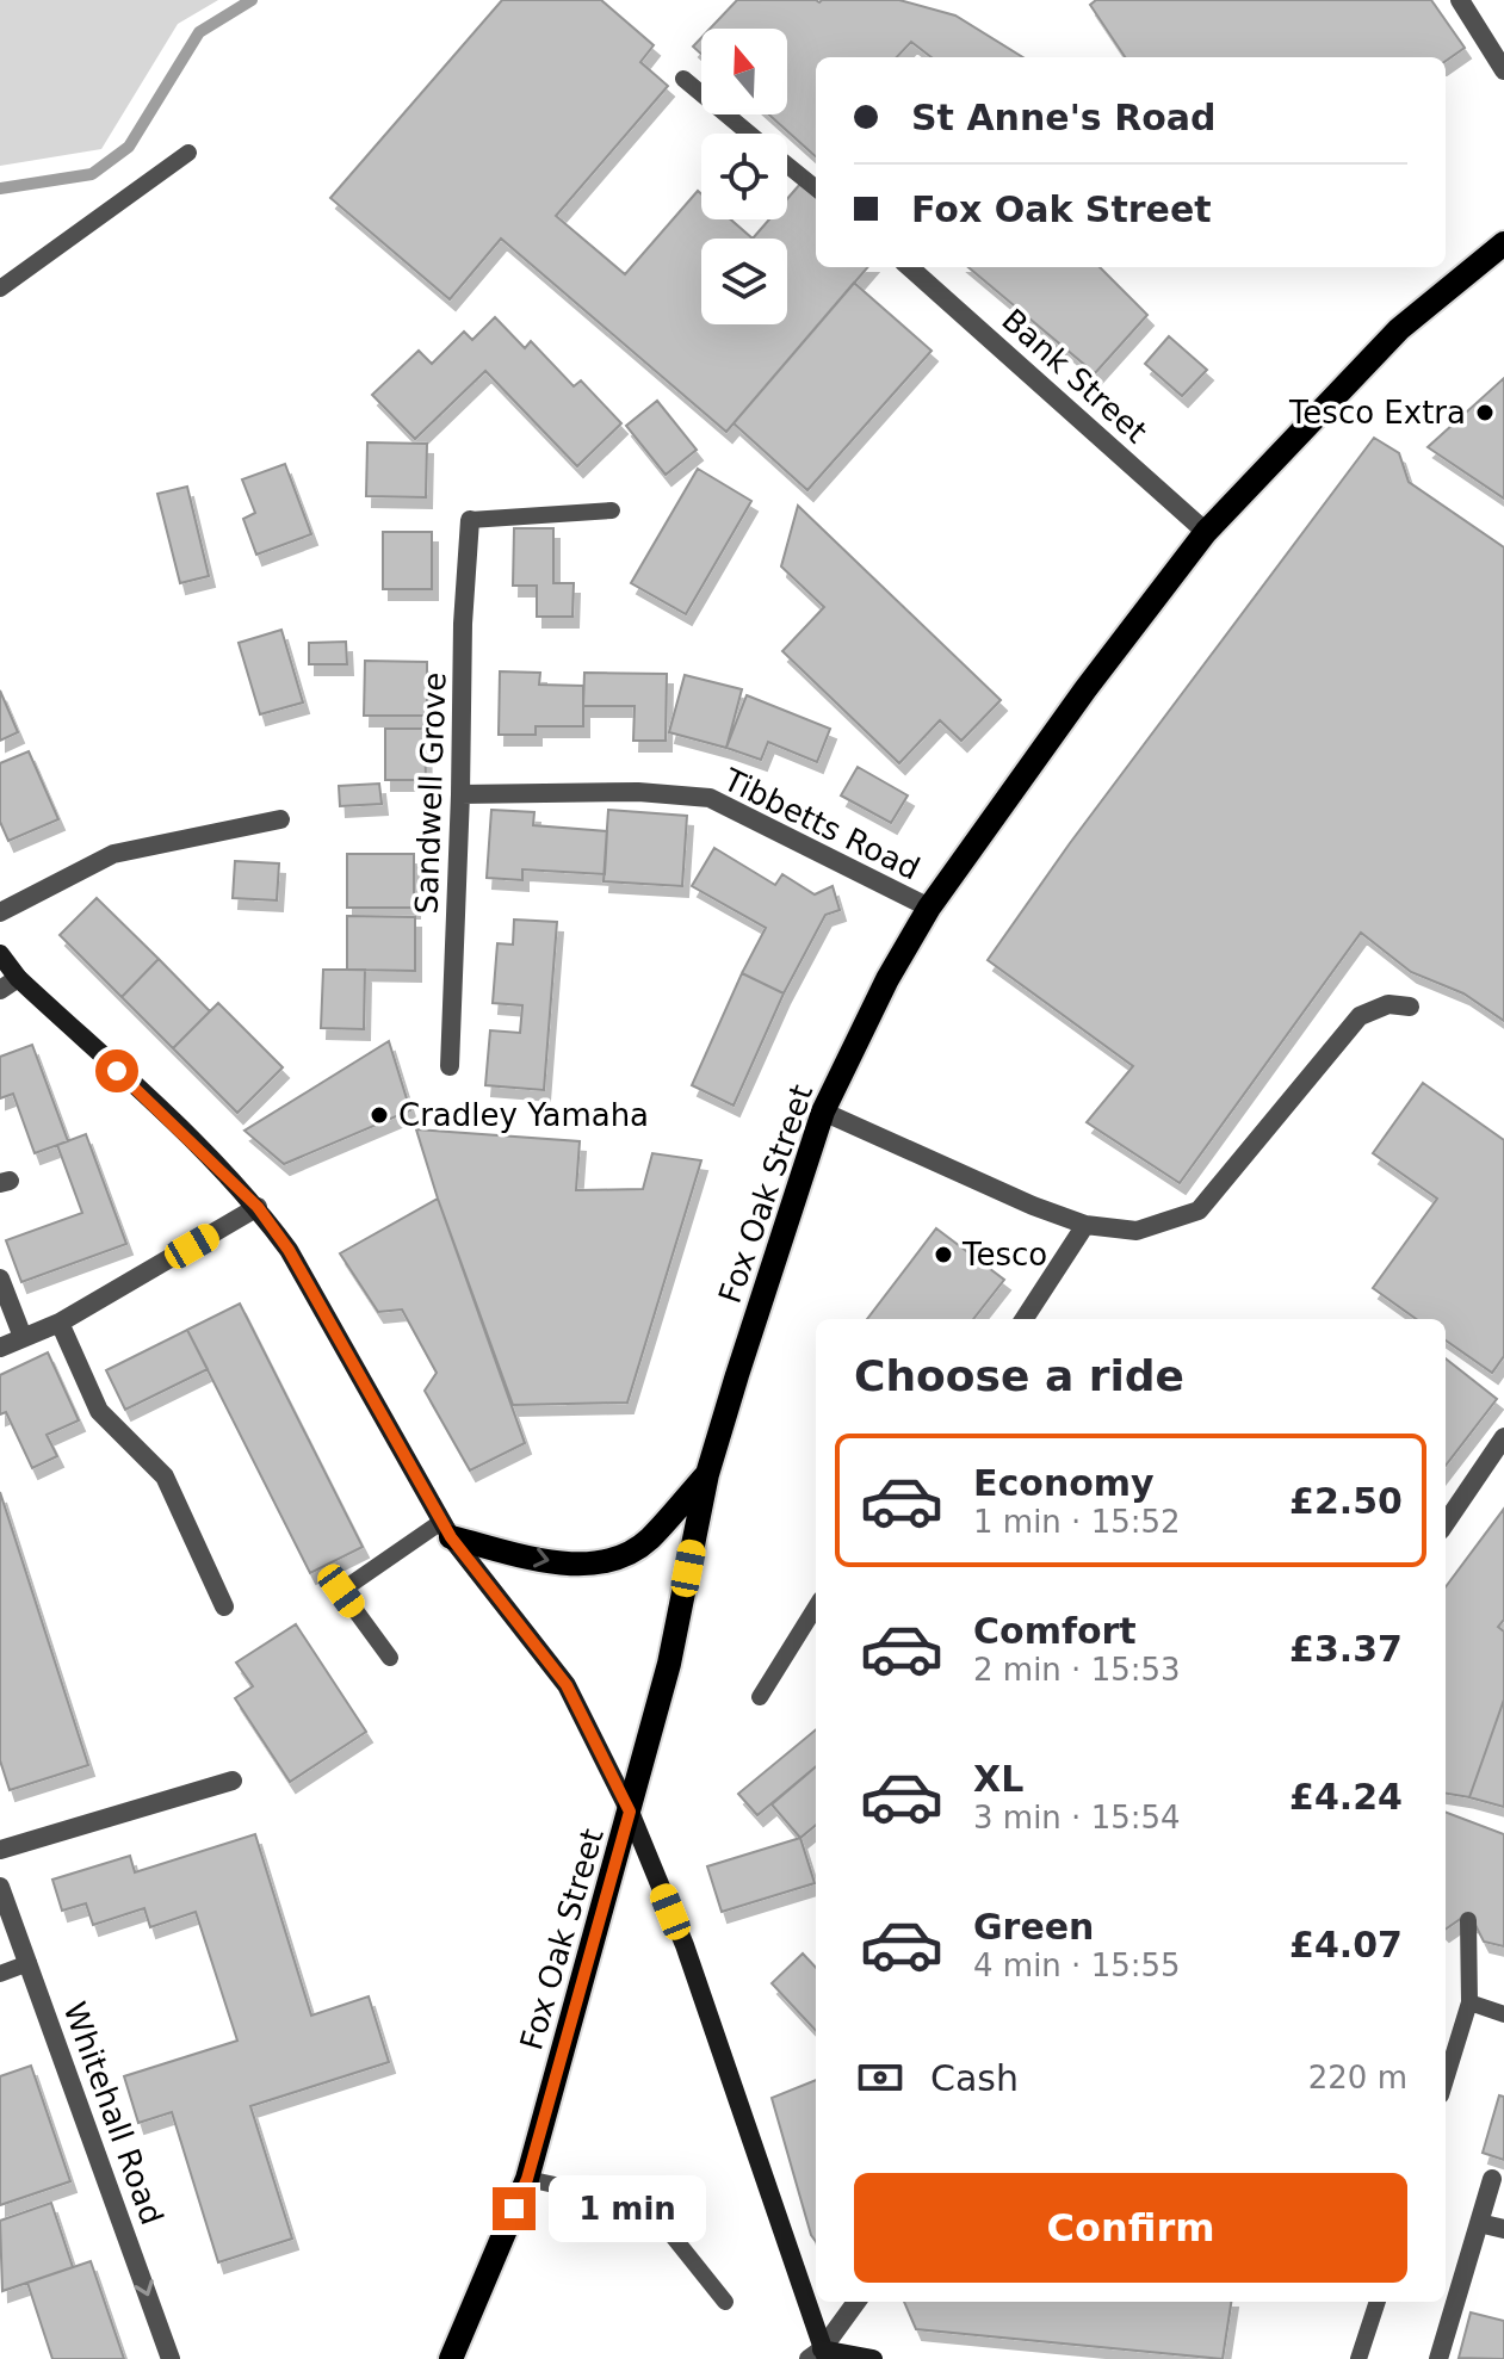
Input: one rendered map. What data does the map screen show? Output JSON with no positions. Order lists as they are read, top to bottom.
{
  "streets": {
    "main road": ["Fox Oak Street"],
    "street": [
      "Bank Street",
      "Sandwell Grove",
      "Tibbetts Road",
      "Whitehall Road"
    ]
  },
  "crossings": [
    ["Bank Street", "Fox Oak Street"],
    ["Sandwell Grove", "Tibbetts Road"],
    ["Tibbetts Road", "Fox Oak Street"]
  ],
  "one_way": ["Whitehall Road"],
  "places": ["Tesco Extra", "Cradley Yamaha", "Tesco"],
  "north": "top",
  "page": {
    "banner": ["St Anne's Road", "Fox Oak Street"],
    "heading": "Choose a ride",
    "list": [
      {
        "name": "Economy",
        "note": "1 min · 15:52",
        "value": "£2.50"
      },
      {
        "name": "Comfort",
        "note": "2 min · 15:53",
        "value": "£3.37"
      },
      {
        "name": "XL",
        "note": "3 min · 15:54",
        "value": "£4.24"
      },
      {
        "name": "Green",
        "note": "4 min · 15:55",
        "value": "£4.07"
      }
    ],
    "pay": ["Cash", "220 m"],
    "buttons": "Confirm",
    "bubble": "1 min"
  }
}
